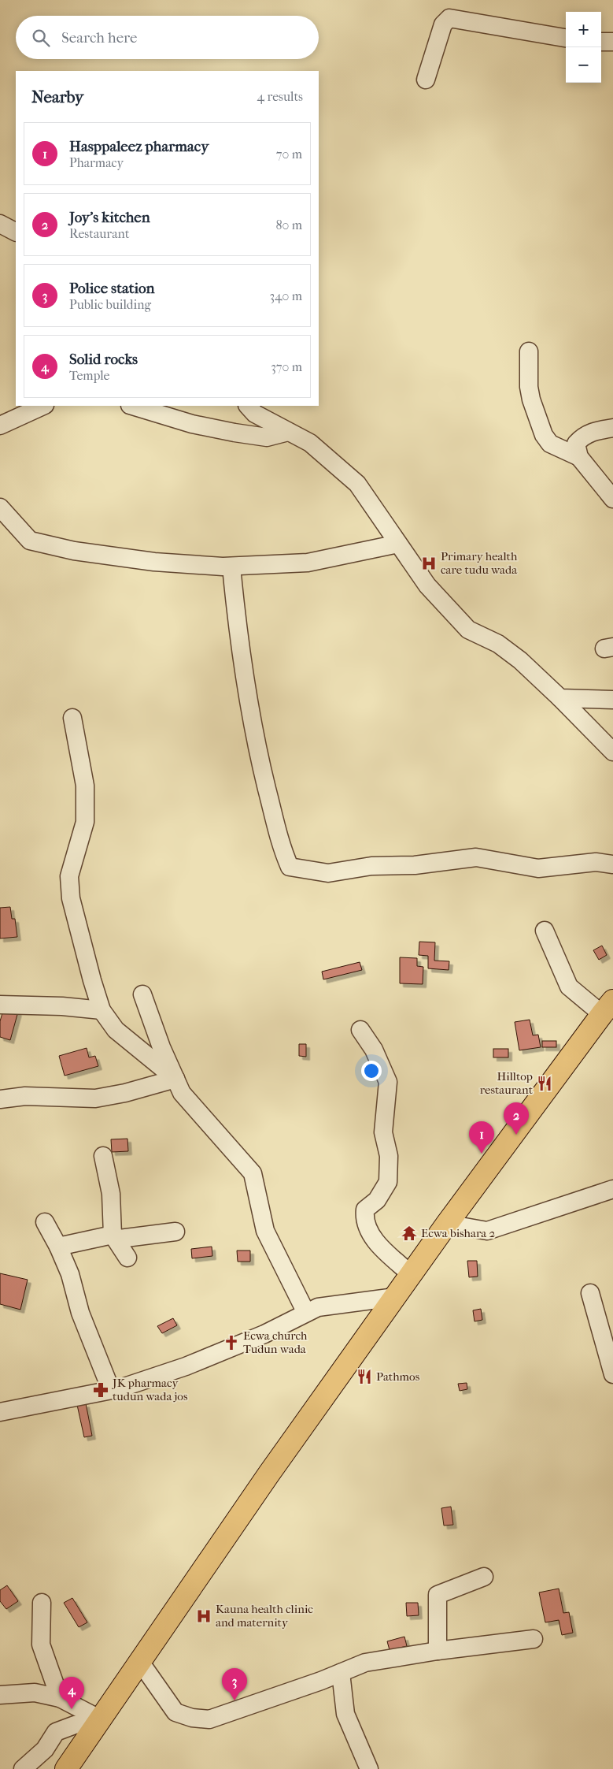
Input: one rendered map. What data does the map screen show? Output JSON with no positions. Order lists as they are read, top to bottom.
{
  "places": {
    "hospital": ["Primary health care tudu wada", "Kauna health clinic and maternity"],
    "restaurant": ["Hilltop restaurant", "Pathmos"],
    "temple": ["Ecwa bishara 2"],
    "church": ["Ecwa church Tudun wada"],
    "pharmacy": ["JK pharmacy tudun wada jos"]
  },
  "page": {
    "map_buttons": ["+", "−"],
    "search": "Search here",
    "heading": ["Nearby", "4 results"],
    "list": [
      {
        "mark": "1",
        "name": "Hasppaleez pharmacy",
        "note": "Pharmacy",
        "value": "70 m"
      },
      {
        "mark": "2",
        "name": "Joy's kitchen",
        "note": "Restaurant",
        "value": "80 m"
      },
      {
        "mark": "3",
        "name": "Police station",
        "note": "Public building",
        "value": "340 m"
      },
      {
        "mark": "4",
        "name": "Solid rocks",
        "note": "Temple",
        "value": "370 m"
      }
    ],
    "pins": [
      "2",
      "1",
      "3",
      "4"
    ]
  }
}
